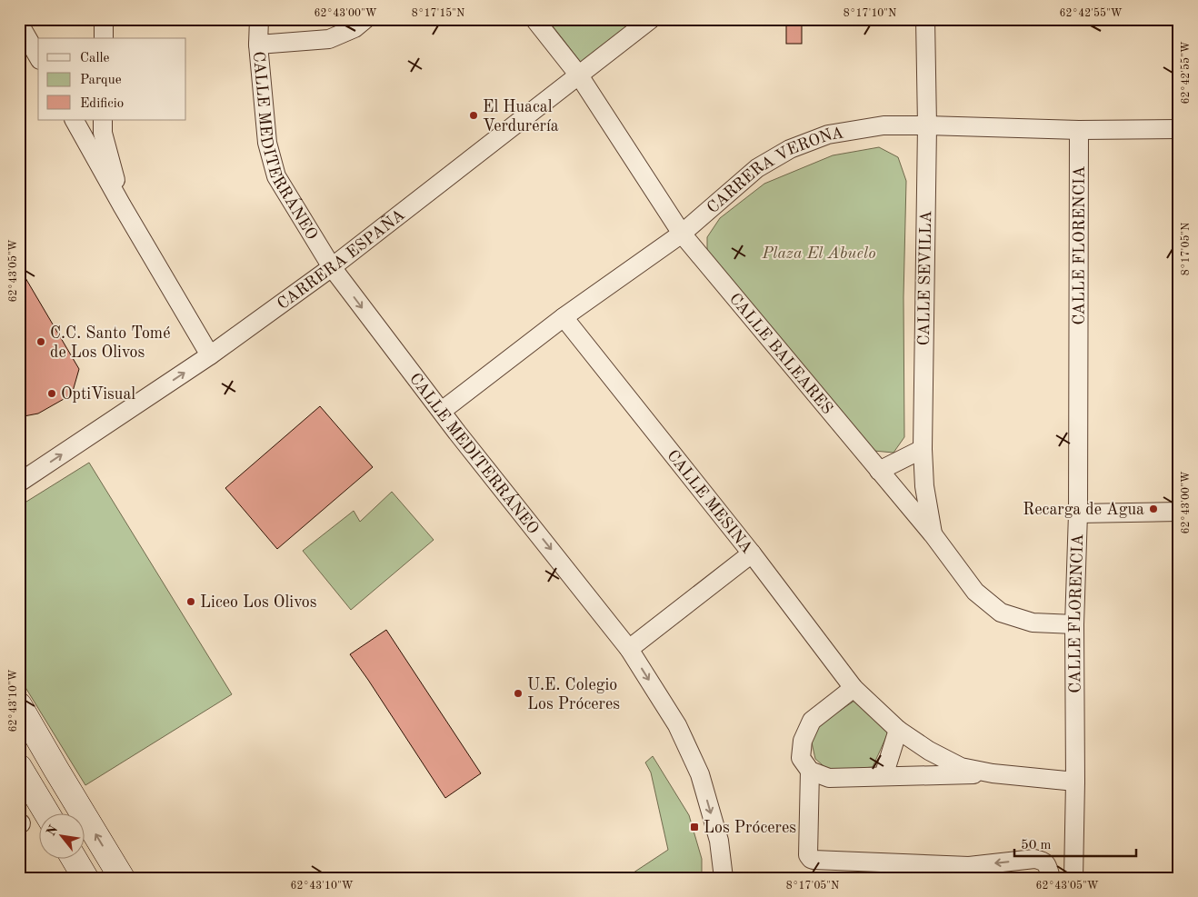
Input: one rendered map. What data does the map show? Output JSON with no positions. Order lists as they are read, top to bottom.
{
  "streets": {
    "street": [
      "CALLE MEDITERRÁNEO",
      "CARRERA VERONA",
      "CALLE FLORENCIA",
      "CARRERA ESPAÑA",
      "CALLE SEVILLA",
      "CALLE BALEARES",
      "CALLE MESINA"
    ]
  },
  "crossings": [
    ["CALLE MEDITERRÁNEO", "CARRERA VERONA"],
    ["CALLE MEDITERRÁNEO", "CARRERA ESPAÑA"],
    ["CARRERA VERONA", "CALLE FLORENCIA"],
    ["CARRERA VERONA", "CALLE SEVILLA"],
    ["CARRERA VERONA", "CALLE BALEARES"],
    ["CARRERA VERONA", "CALLE MESINA"],
    ["CALLE FLORENCIA", "CALLE BALEARES"],
    ["CALLE FLORENCIA", "CALLE MESINA"],
    ["CARRERA ESPAÑA", "CALLE BALEARES"],
    ["CALLE SEVILLA", "CALLE BALEARES"]
  ],
  "one_way": ["CALLE MEDITERRÁNEO"],
  "parks": ["Plaza El Abuelo"],
  "places": {
    "other": [
      "El Huacal Verdurería",
      "C.C. Santo Tomé de Los Olivos",
      "OptiVisual",
      "Recarga de Agua",
      "Liceo Los Olivos",
      "U.E. Colegio Los Próceres"
    ],
    "transit": ["Los Próceres"]
  },
  "legend": ["Calle", "Parque", "Edificio"],
  "scale_bar": "50 m",
  "north": "top left",
  "coordinates": [
    "62°43'00\"W",
    "8°17'15\"N",
    "8°17'10\"N",
    "62°42'55\"W",
    "8°17'05\"N",
    "62°43'05\"W",
    "62°43'10\"W"
  ]
}
